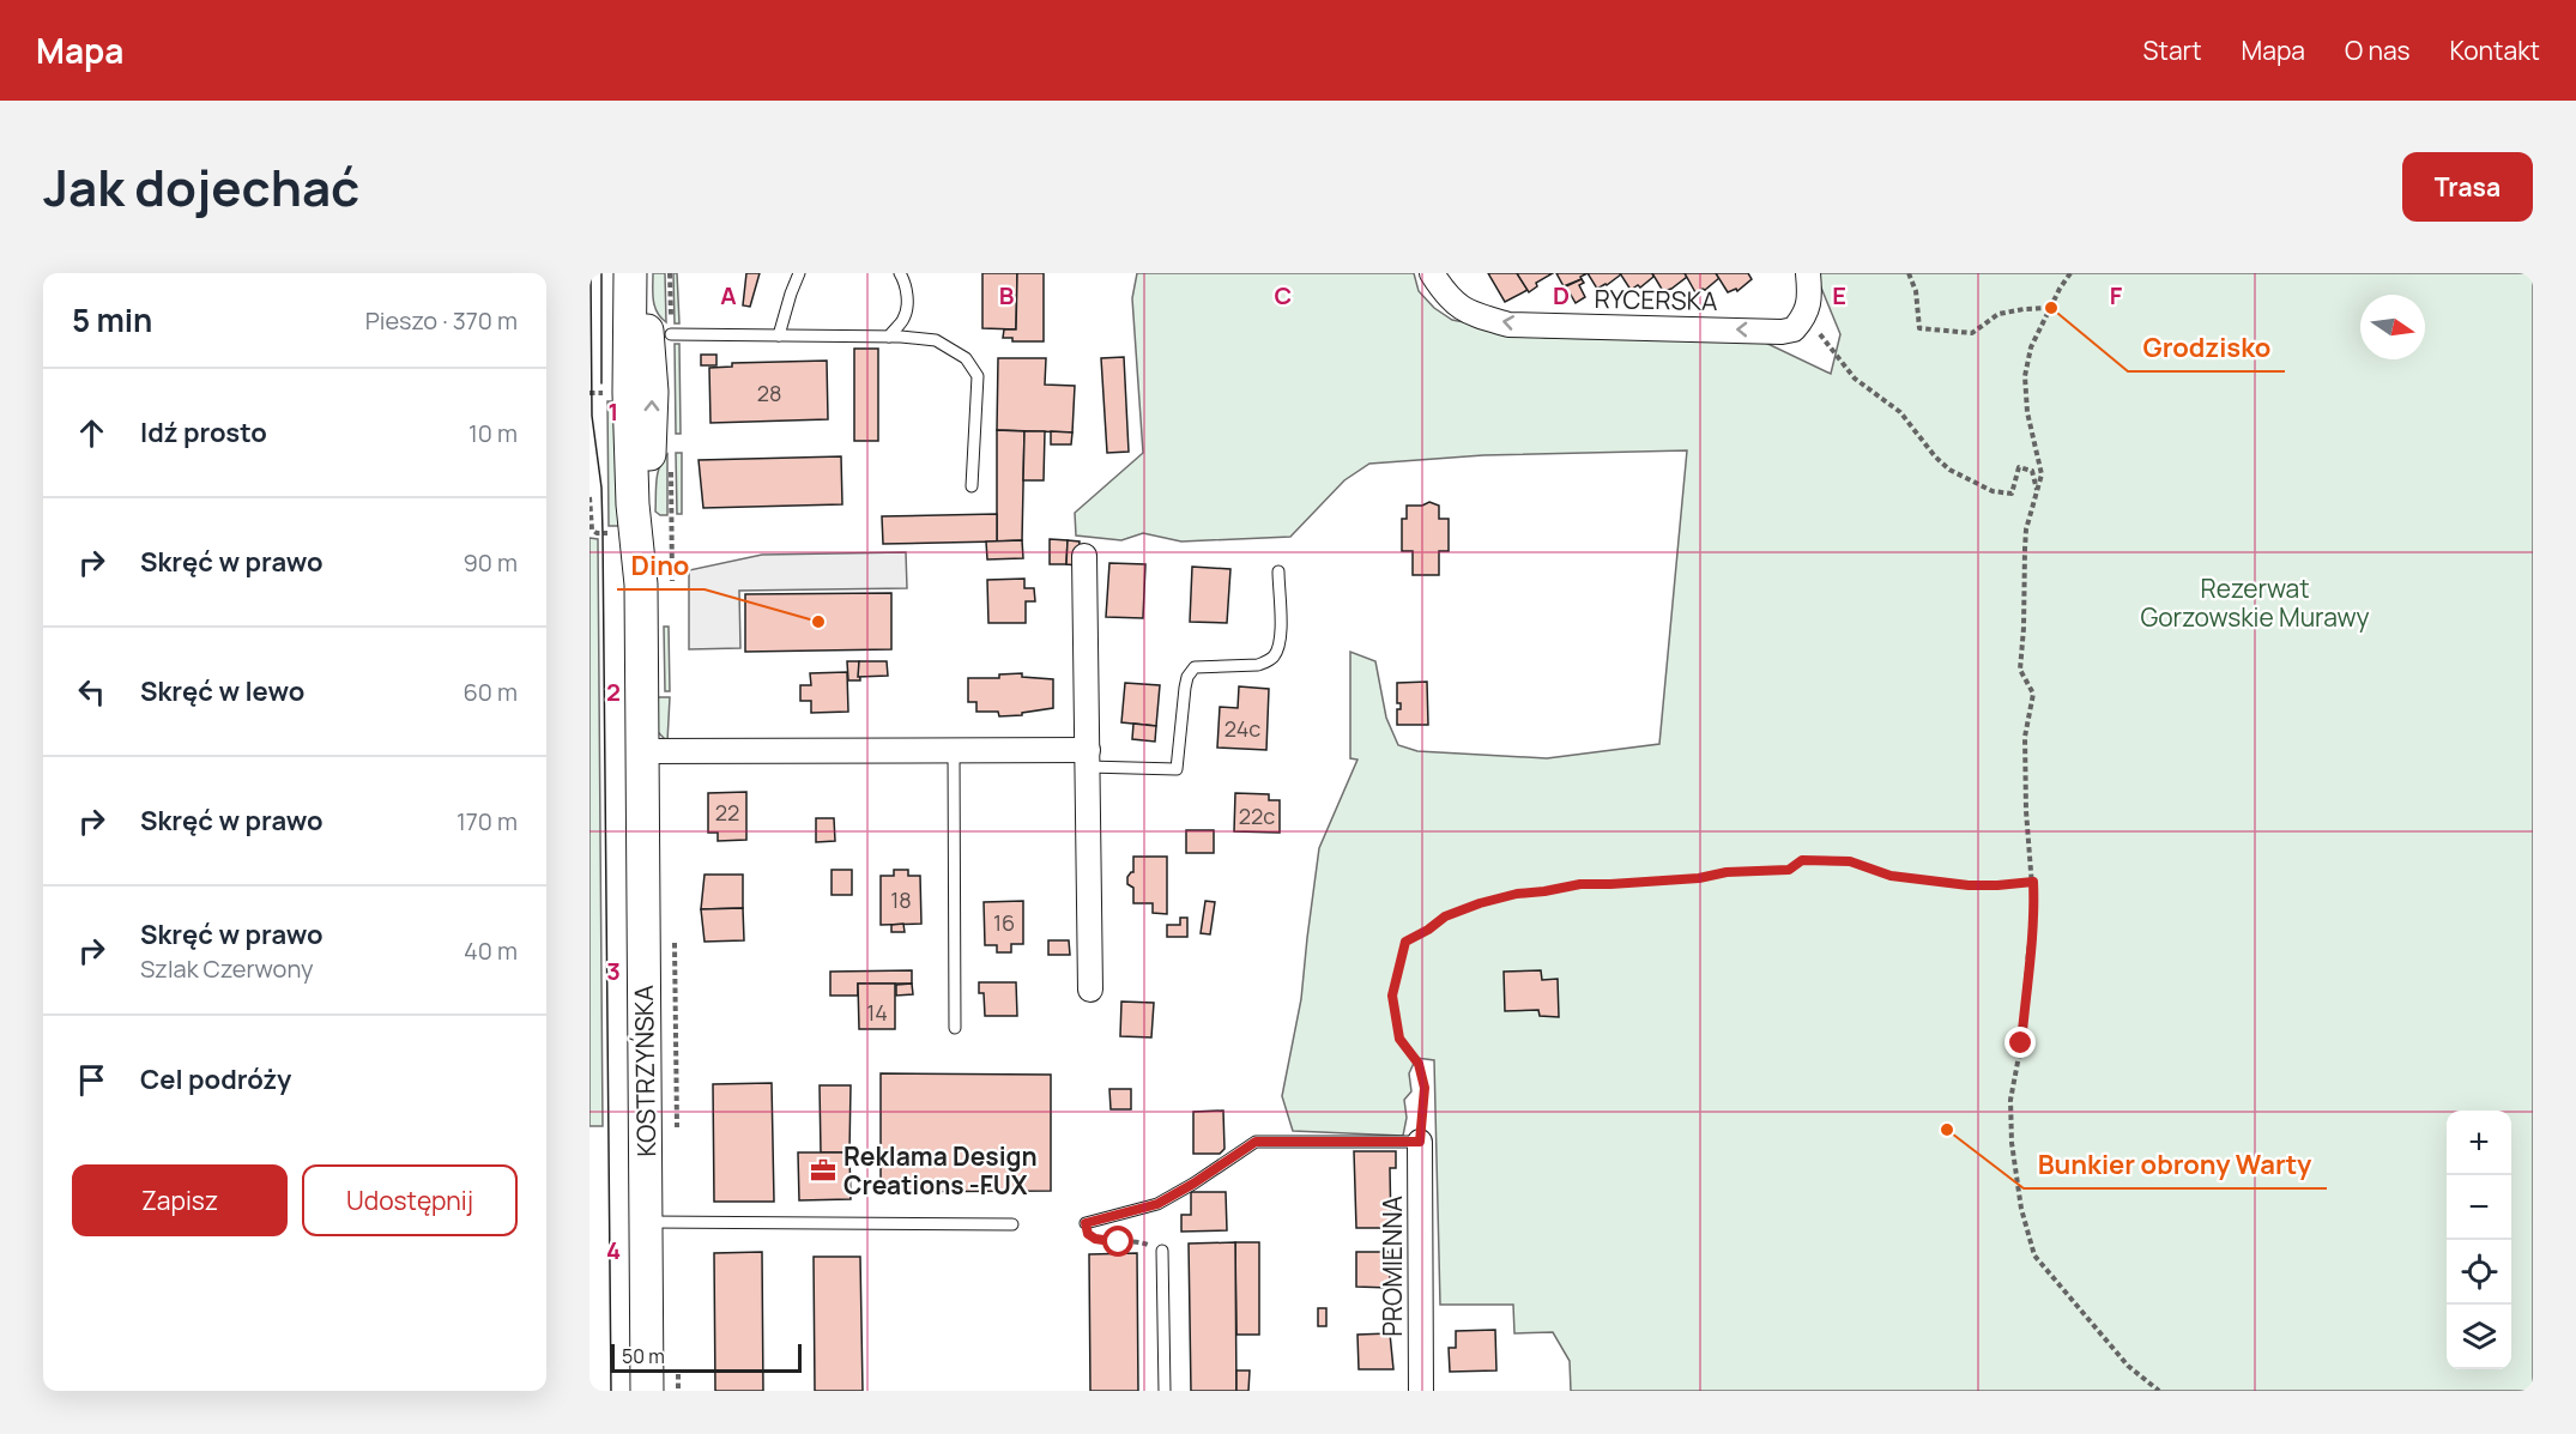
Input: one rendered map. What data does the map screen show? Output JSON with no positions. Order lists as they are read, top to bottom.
{
  "streets": {
    "main road": ["KOSTRZYŃSKA"],
    "street": ["RYCERSKA", "PROMIENNA"]
  },
  "one_way": ["RYCERSKA"],
  "parks": ["Rezerwat Gorzowskie Murawy"],
  "places": {
    "other": ["Grodzisko", "Dino", "Bunkier obrony Warty"],
    "office": ["Reklama Design Creations -FUX"]
  },
  "house_numbers": [
    "28",
    "24c",
    "22",
    "22c",
    "18",
    "16",
    "14"
  ],
  "scale_bar": "50 m",
  "north": "right",
  "page": {
    "header": "Mapa",
    "nav": [
      "Start",
      "Mapa",
      "O nas",
      "Kontakt"
    ],
    "title": "Jak dojechać",
    "buttons": [
      "Trasa",
      ["Zapisz", "Udostępnij"]
    ],
    "heading": ["5 min", "Pieszo · 370 m"],
    "list": [
      ["Idź prosto", "10 m"],
      ["Skręć w prawo", "90 m"],
      ["Skręć w lewo", "60 m"],
      ["Skręć w prawo", "170 m"],
      ["Skręć w prawo", "Szlak Czerwony", "40 m"],
      "Cel podróży"
    ],
    "map_buttons": ["+", "−"],
    "scale": "50 m"
  },
  "grid": {
    "columns": [
      "A",
      "B",
      "C",
      "D",
      "E",
      "F"
    ],
    "rows": [
      "1",
      "2",
      "3",
      "4"
    ]
  }
}
